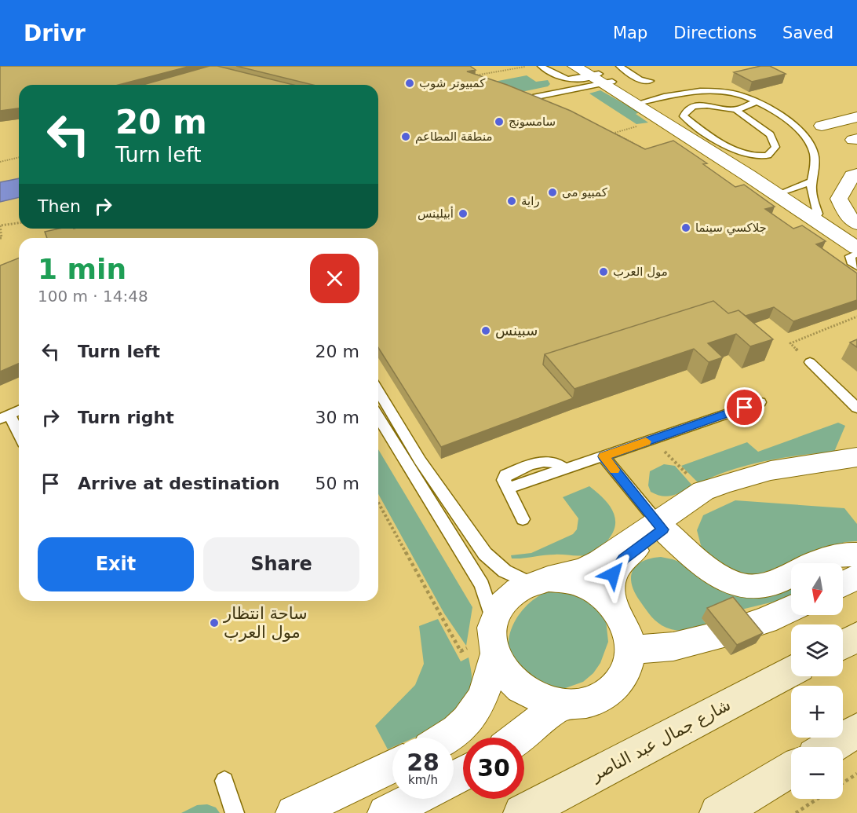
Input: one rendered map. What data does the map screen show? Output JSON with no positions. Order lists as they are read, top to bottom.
{
  "streets": {
    "main road": ["شارع جمال عبد الناصر"]
  },
  "places": [
    "كمبيوتر شوب",
    "سامسونج",
    "منطقة المطاعم",
    "كمبيو مى",
    "راية",
    "أبيلينس",
    "جلاكسي سينما",
    "مول العرب",
    "سبينس",
    "ساحة انتظار مول العرب"
  ],
  "north": "bottom",
  "page": {
    "header": "Drivr",
    "nav": ["Map", "Directions", "Saved"],
    "turn": ["20 m", "Turn left"],
    "then": "Then",
    "heading": ["1 min", "100 m · 14:48"],
    "list": [
      {
        "name": "Turn left",
        "value": "20 m"
      },
      {
        "name": "Turn right",
        "value": "30 m"
      },
      {
        "name": "Arrive at destination",
        "value": "50 m"
      }
    ],
    "buttons": ["Exit", "Share"],
    "map_buttons": ["+", "−"],
    "speed": "28 km/h",
    "limit": "30"
  }
}
